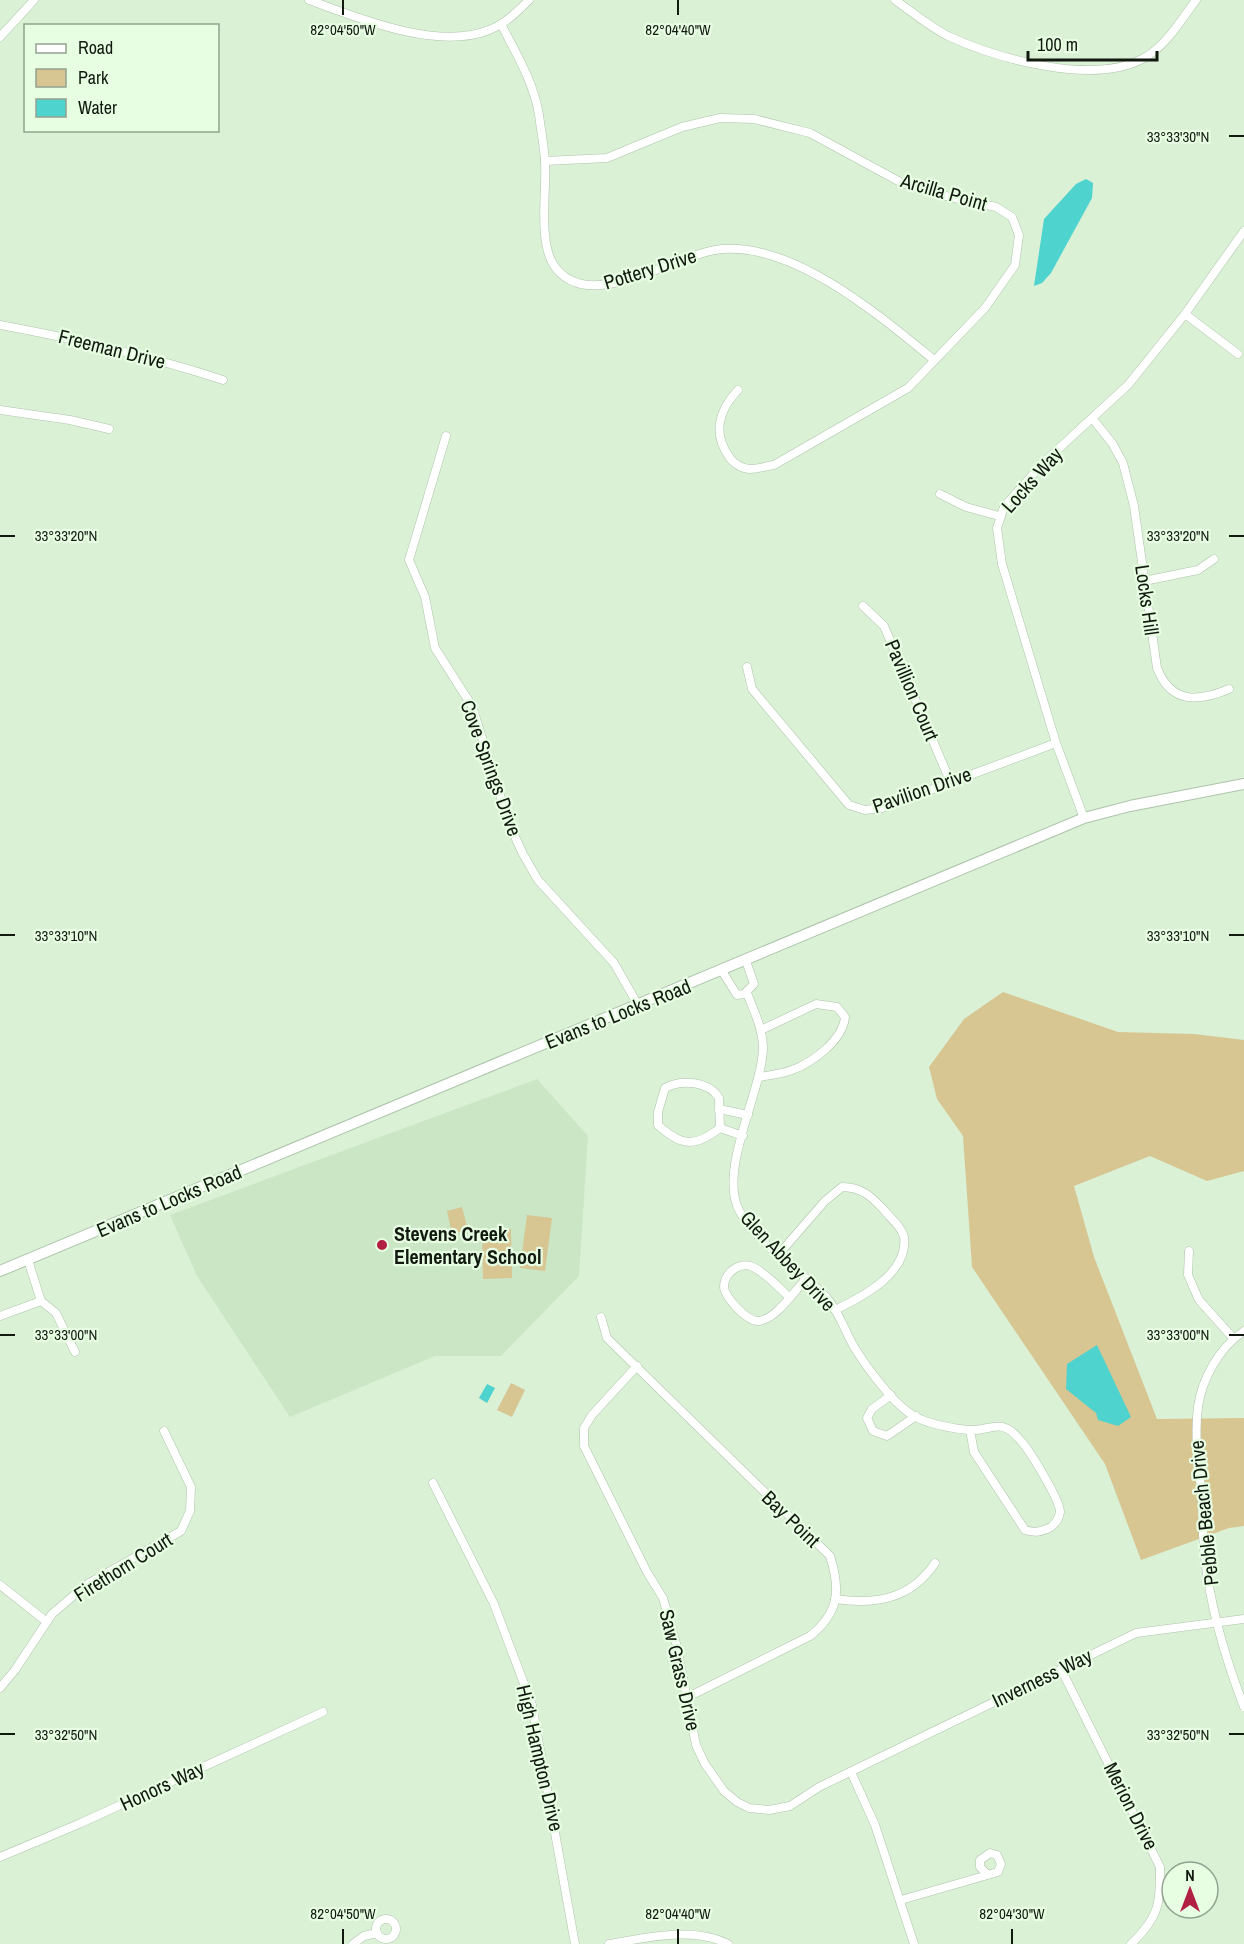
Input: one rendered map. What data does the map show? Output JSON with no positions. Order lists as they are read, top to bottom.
{
  "streets": {
    "street": [
      "Arcilla Point",
      "Pottery Drive",
      "Freeman Drive",
      "Locks Way",
      "Locks Hill",
      "Pavillion Court",
      "Cove Springs Drive",
      "Pavilion Drive",
      "Evans to Locks Road",
      "Glen Abbey Drive",
      "Pebble Beach Drive",
      "Bay Point",
      "Firethorn Court",
      "Saw Grass Drive",
      "Inverness Way",
      "High Hampton Drive",
      "Honors Way",
      "Merion Drive"
    ]
  },
  "crossings": [
    ["Arcilla Point", "Pottery Drive"],
    ["Locks Way", "Locks Hill"],
    ["Locks Way", "Pavilion Drive"],
    ["Locks Way", "Evans to Locks Road"],
    ["Pavillion Court", "Pavilion Drive"],
    ["Cove Springs Drive", "Evans to Locks Road"],
    ["Evans to Locks Road", "Glen Abbey Drive"],
    ["Pebble Beach Drive", "Inverness Way"],
    ["Bay Point", "Saw Grass Drive"],
    ["Saw Grass Drive", "Inverness Way"],
    ["Inverness Way", "Merion Drive"]
  ],
  "places": ["Stevens Creek Elementary School"],
  "legend": ["Road", "Park", "Water"],
  "scale_bar": "100 m",
  "north": "top",
  "coordinates": [
    "82°04'50\"W",
    "82°04'40\"W",
    "33°33'30\"N",
    "33°33'20\"N",
    "33°33'10\"N",
    "33°33'00\"N",
    "33°32'50\"N",
    "82°04'30\"W"
  ]
}
